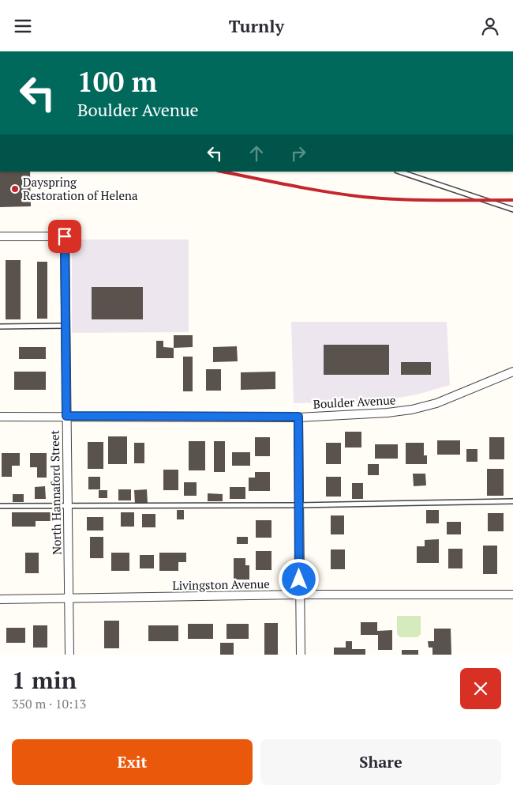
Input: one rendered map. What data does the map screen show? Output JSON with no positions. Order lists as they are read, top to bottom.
{
  "streets": {
    "street": ["Boulder Avenue", "North Hannaford Street", "Livingston Avenue"]
  },
  "crossings": [
    ["Boulder Avenue", "North Hannaford Street"],
    ["North Hannaford Street", "Livingston Avenue"]
  ],
  "places": ["Dayspring Restoration of Helena"],
  "page": {
    "header": "Turnly",
    "turn": ["100 m", "Boulder Avenue"],
    "heading": ["1 min", "350 m · 10:13"],
    "buttons": ["Exit", "Share"]
  }
}
